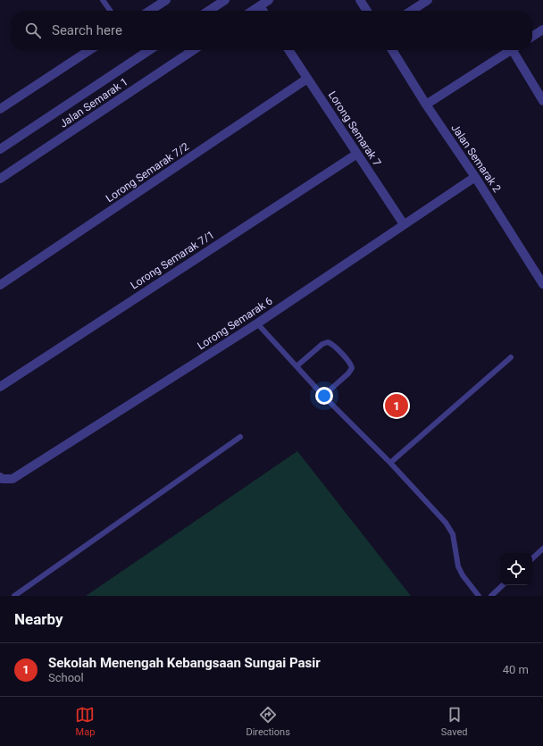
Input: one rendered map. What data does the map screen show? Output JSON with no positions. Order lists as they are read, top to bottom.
{
  "streets": {
    "street": [
      "Jalan Semarak 1",
      "Lorong Semarak 7",
      "Jalan Semarak 2",
      "Lorong Semarak 7/2",
      "Lorong Semarak 7/1",
      "Lorong Semarak 6"
    ]
  },
  "crossings": [
    ["Lorong Semarak 7", "Lorong Semarak 7/2"],
    ["Lorong Semarak 7", "Lorong Semarak 7/1"],
    ["Lorong Semarak 7", "Lorong Semarak 6"],
    ["Jalan Semarak 2", "Lorong Semarak 6"]
  ],
  "page": {
    "search": "Search here",
    "pins": "1",
    "heading": "Nearby",
    "list": [
      {
        "mark": "1",
        "name": "Sekolah Menengah Kebangsaan Sungai Pasir",
        "note": "School",
        "value": "40 m"
      }
    ],
    "nav": ["Map", "Directions", "Saved"]
  }
}
